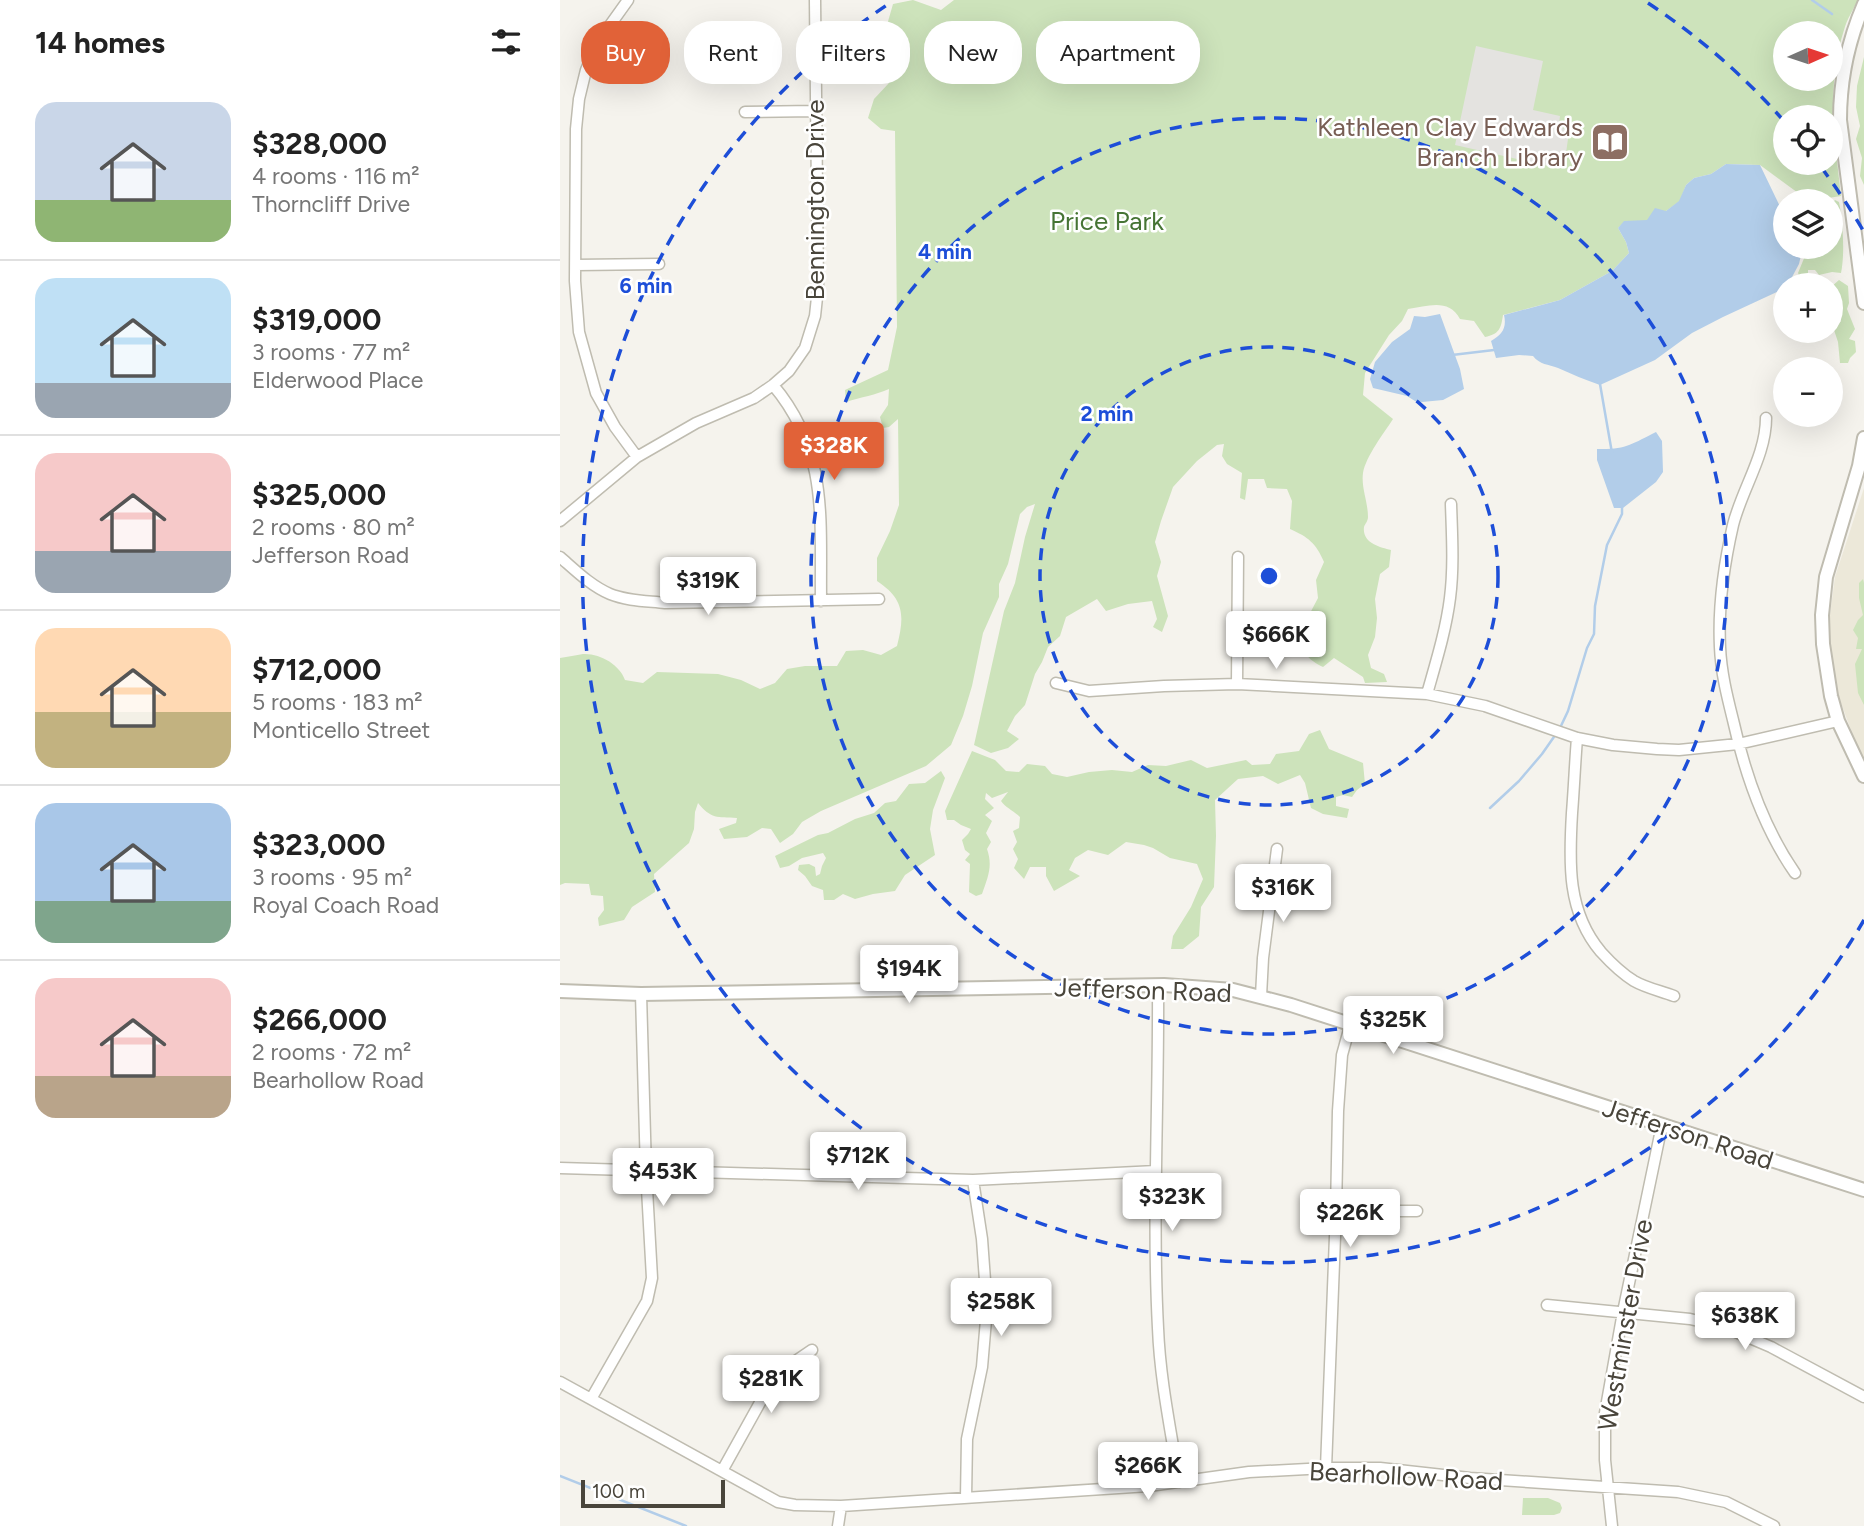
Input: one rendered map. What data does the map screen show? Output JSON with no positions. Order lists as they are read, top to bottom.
{
  "streets": {
    "street": [
      "Bennington Drive",
      "Jefferson Road",
      "Westminster Drive",
      "Bearhollow Road"
    ]
  },
  "crossings": [
    ["Jefferson Road", "Westminster Drive"],
    ["Westminster Drive", "Bearhollow Road"]
  ],
  "parks": ["Price Park"],
  "places": {
    "library": ["Kathleen Clay Edwards Branch Library"]
  },
  "scale_bar": "100 m",
  "north": "right",
  "page": {
    "heading": "14 homes",
    "map_buttons": ["+", "−"],
    "chip": [
      "Buy",
      "Rent",
      "Filters",
      "New",
      "Apartment"
    ],
    "list": [
      {
        "name": "$328,000",
        "note": "4 rooms · 116 m² · Thorncliff Drive"
      },
      {
        "name": "$319,000",
        "note": "3 rooms · 77 m² · Elderwood Place"
      },
      {
        "name": "$325,000",
        "note": "2 rooms · 80 m² · Jefferson Road"
      },
      {
        "name": "$712,000",
        "note": "5 rooms · 183 m² · Monticello Street"
      },
      {
        "name": "$323,000",
        "note": "3 rooms · 95 m² · Royal Coach Road"
      },
      {
        "name": "$266,000",
        "note": "2 rooms · 72 m² · Bearhollow Road"
      }
    ],
    "price": [
      "$328K",
      "$319K",
      "$666K",
      "$316K",
      "$194K",
      "$325K",
      "$712K",
      "$453K",
      "$323K",
      "$226K",
      "$258K",
      "$638K",
      "$281K",
      "$266K"
    ],
    "scale": "100 m"
  },
  "rings": ["4 min", "6 min", "2 min"]
}
